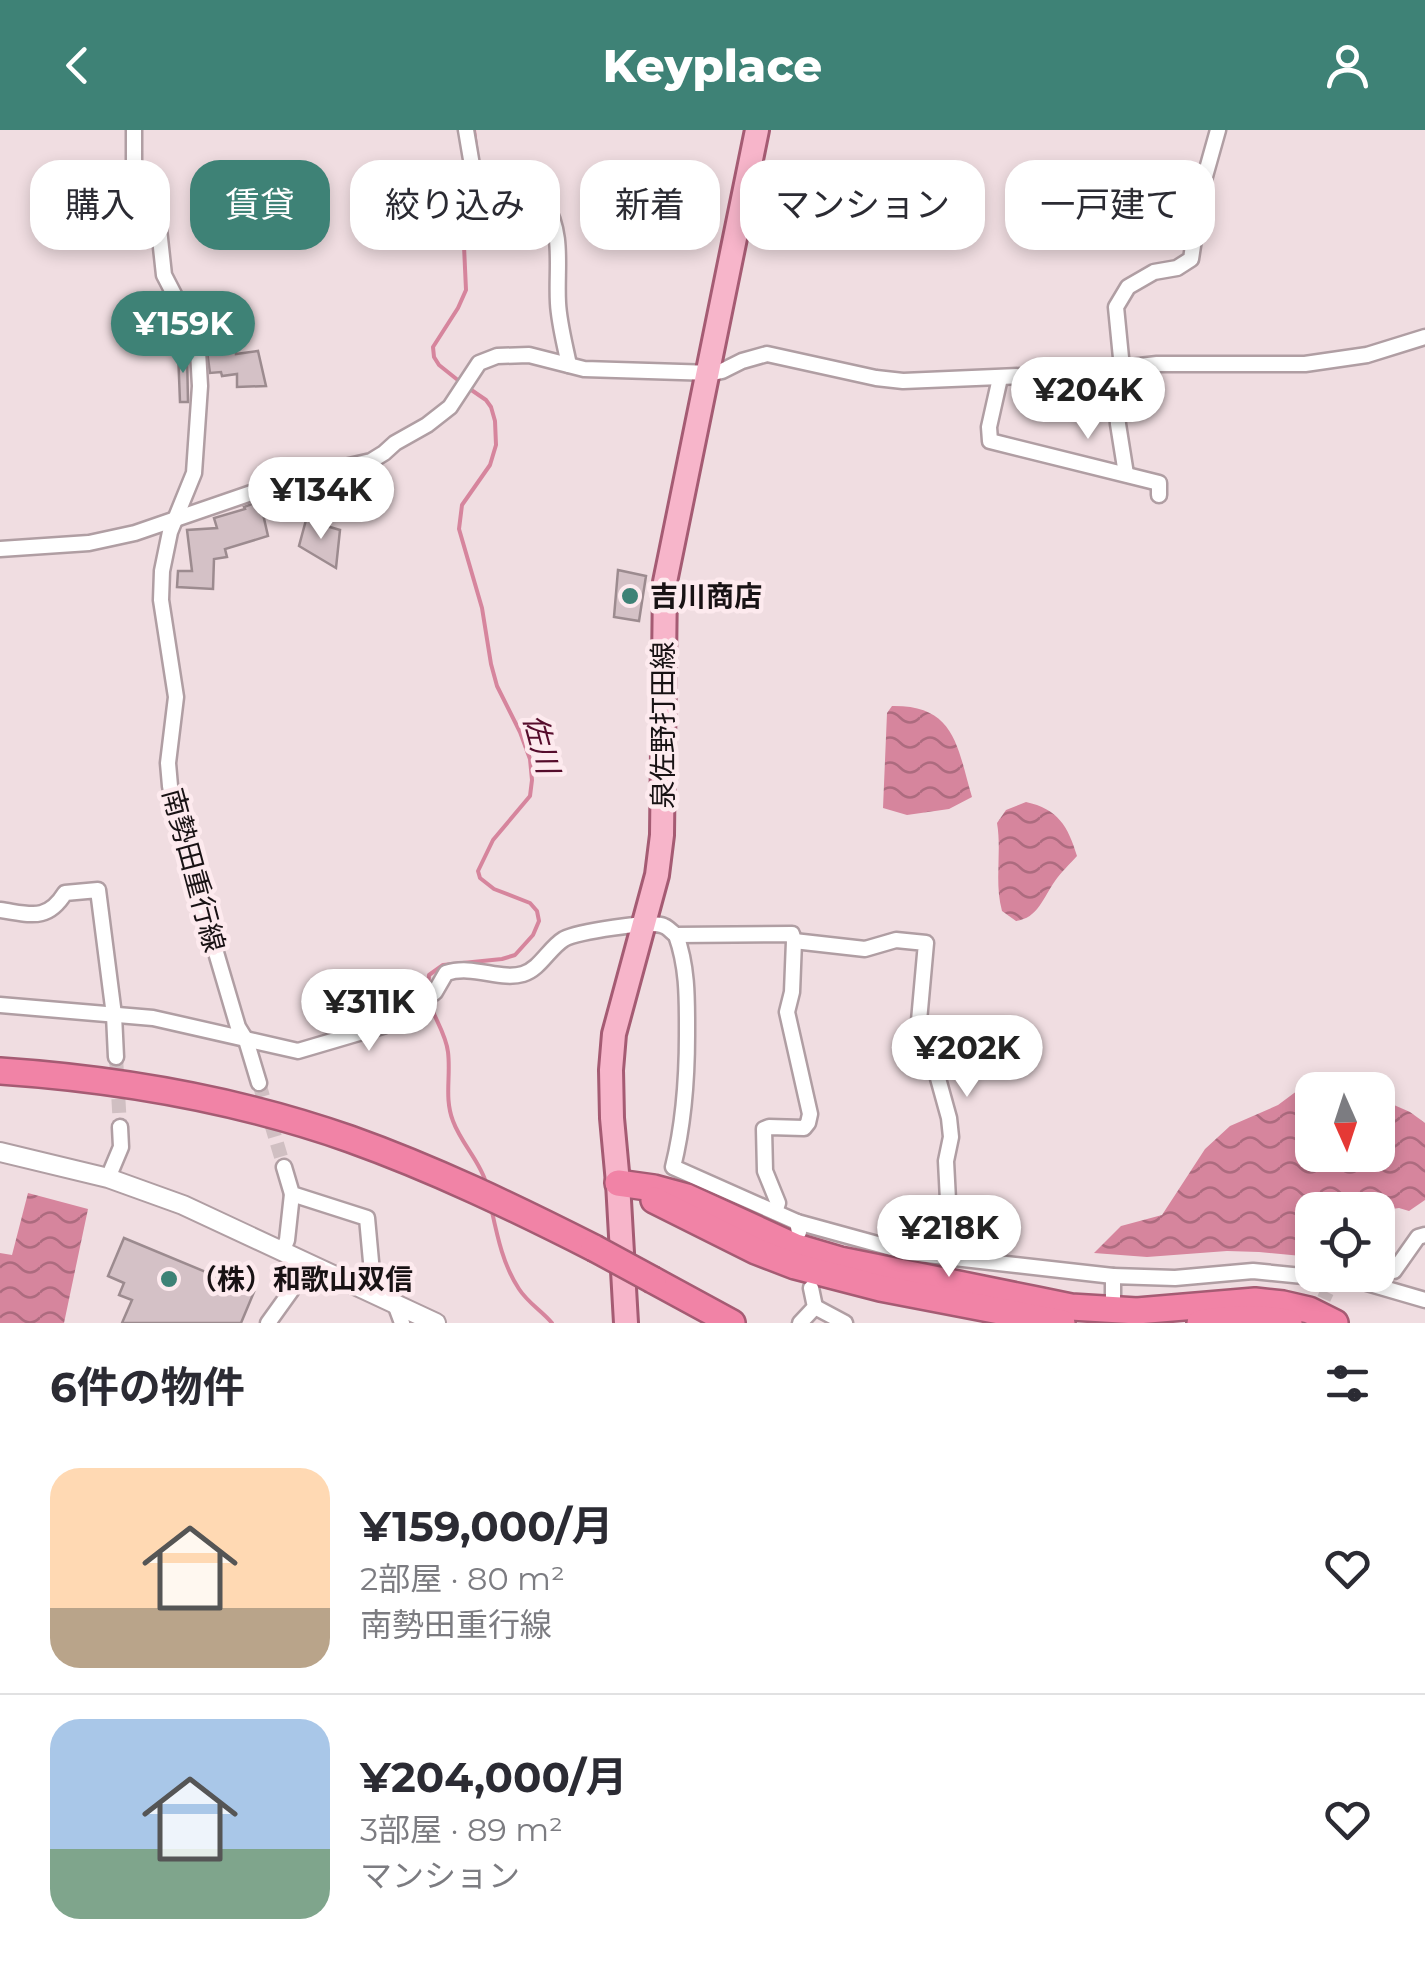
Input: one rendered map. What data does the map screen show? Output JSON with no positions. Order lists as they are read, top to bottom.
{
  "streets": {
    "main road": ["泉佐野打田線"],
    "street": ["南勢田重行線"]
  },
  "water": ["佐川"],
  "places": ["吉川商店", "（株）和歌山双信"],
  "north": "bottom",
  "page": {
    "header": "Keyplace",
    "chip": [
      "購入",
      "賃貸",
      "絞り込み",
      "新着",
      "マンション",
      "一戸建て"
    ],
    "price": [
      "¥159K",
      "¥204K",
      "¥134K",
      "¥311K",
      "¥202K",
      "¥218K"
    ],
    "heading": "6件の物件",
    "list": [
      {
        "name": "¥159,000/月",
        "note": "2部屋 · 80 m² · 南勢田重行線"
      },
      {
        "name": "¥204,000/月",
        "note": "3部屋 · 89 m² · マンション"
      }
    ]
  }
}
